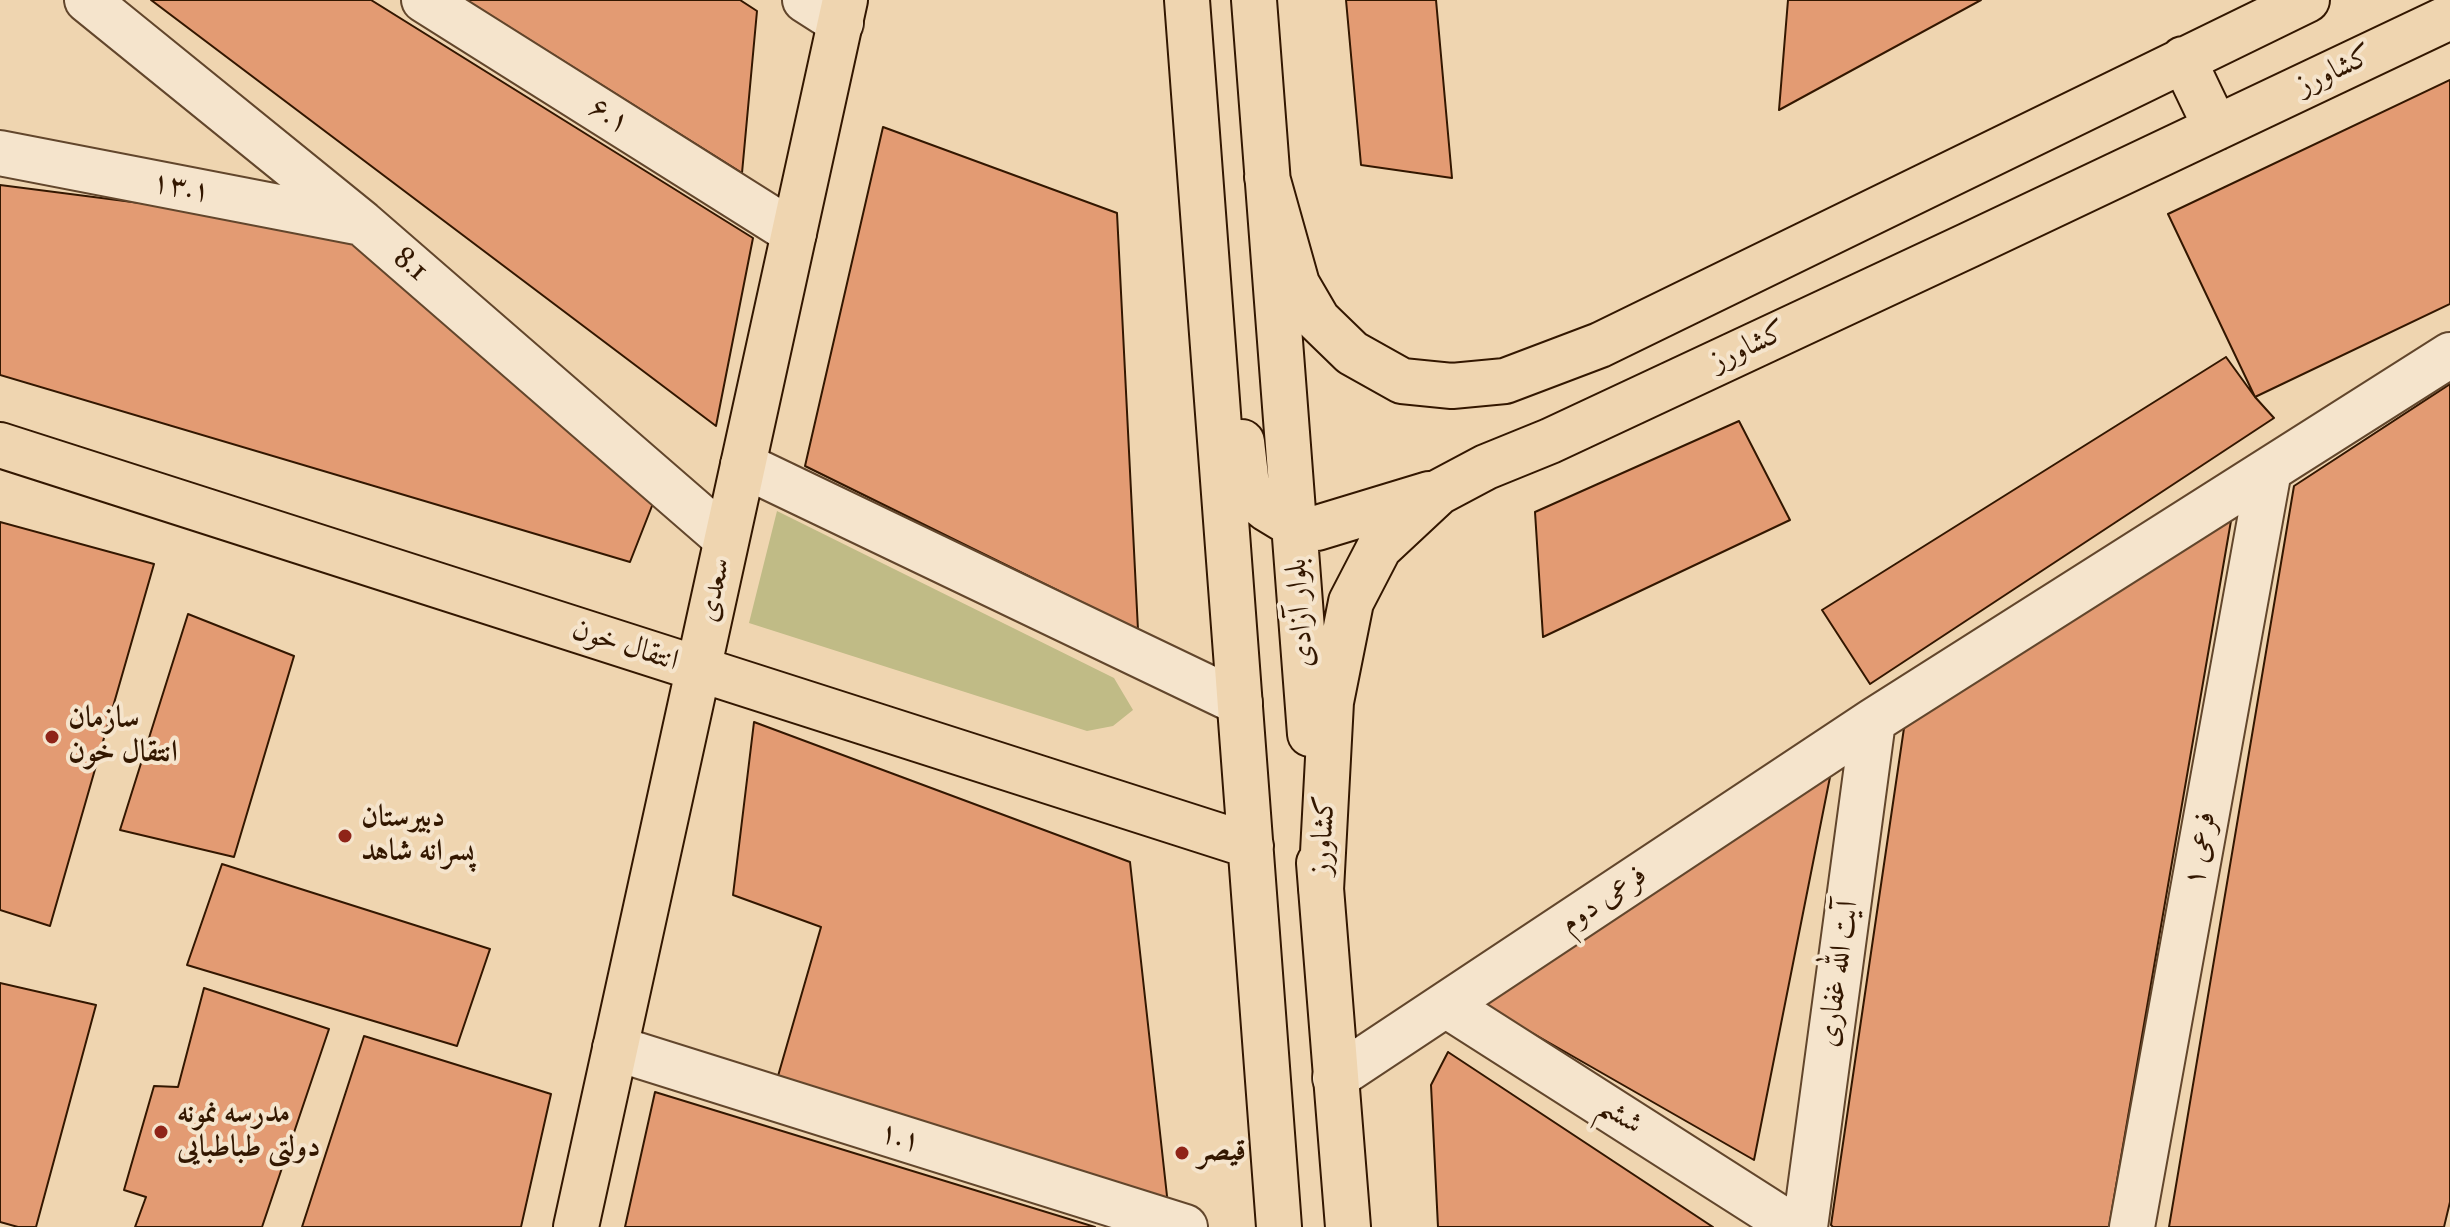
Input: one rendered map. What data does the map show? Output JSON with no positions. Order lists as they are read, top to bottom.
{
  "streets": {
    "main road": [
      "کشاورز",
      "سعدی",
      "بلوار آزادی",
      "انتقال خون"
    ],
    "street": [
      "۶.۱",
      "۱۳.۱",
      "8.1",
      "فرعی ۱",
      "فرعی دوم",
      "آیت الله غفاری",
      "ششم",
      "۱.۱"
    ]
  },
  "crossings": [
    ["کشاورز", "بلوار آزادی"],
    ["۶.۱", "سعدی"],
    ["۱۳.۱", "8.1"],
    ["8.1", "سعدی"],
    ["سعدی", "انتقال خون"],
    ["سعدی", "۱.۱"],
    ["بلوار آزادی", "فرعی دوم"],
    ["فرعی ۱", "فرعی دوم"],
    ["فرعی دوم", "آیت الله غفاری"],
    ["فرعی دوم", "ششم"]
  ],
  "places": [
    "سازمان انتقال خون",
    "دبیرستان پسرانه شاهد",
    "مدرسه نمونه دولتی طباطبایی",
    "قیصر"
  ]
}
